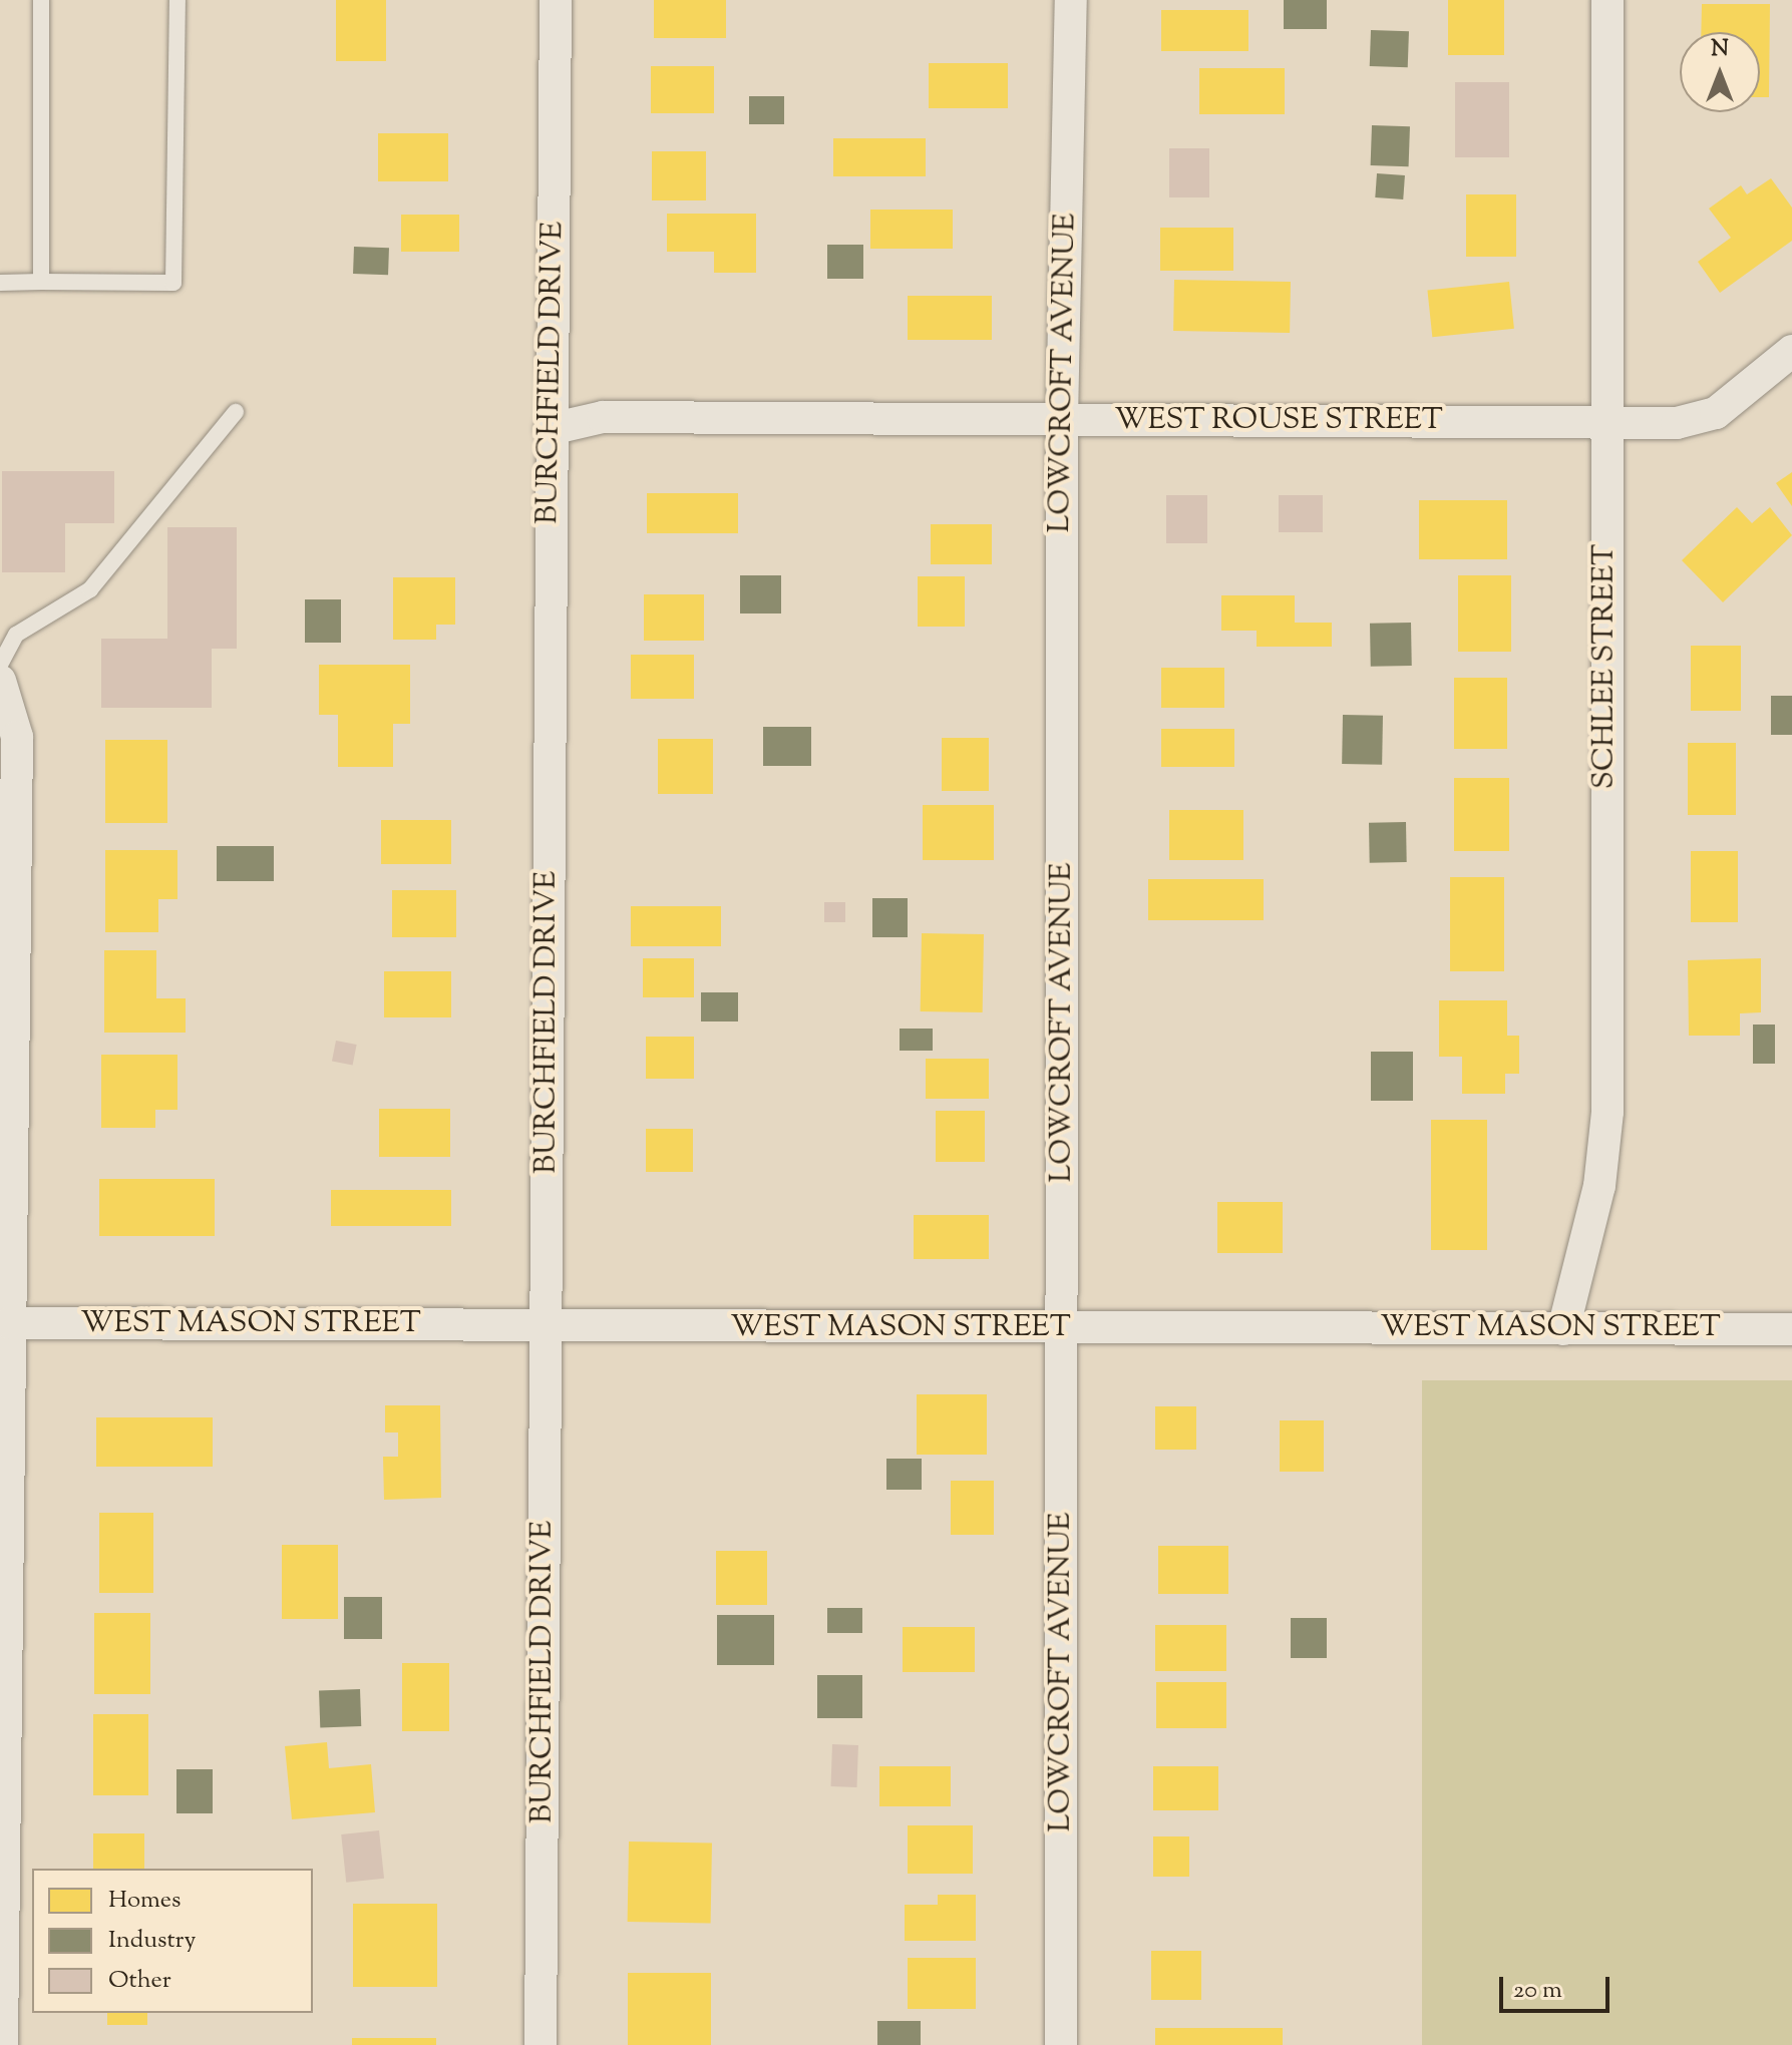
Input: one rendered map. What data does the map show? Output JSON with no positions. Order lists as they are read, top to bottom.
{
  "streets": {
    "street": [
      "BURCHFIELD DRIVE",
      "LOWCROFT AVENUE",
      "WEST ROUSE STREET",
      "SCHLEE STREET",
      "WEST MASON STREET"
    ]
  },
  "crossings": [
    ["BURCHFIELD DRIVE", "WEST ROUSE STREET"],
    ["BURCHFIELD DRIVE", "WEST MASON STREET"],
    ["LOWCROFT AVENUE", "WEST ROUSE STREET"],
    ["LOWCROFT AVENUE", "WEST MASON STREET"],
    ["WEST ROUSE STREET", "SCHLEE STREET"],
    ["SCHLEE STREET", "WEST MASON STREET"]
  ],
  "legend": ["Homes", "Industry", "Other"],
  "scale_bar": "20 m",
  "north": "top"
}
